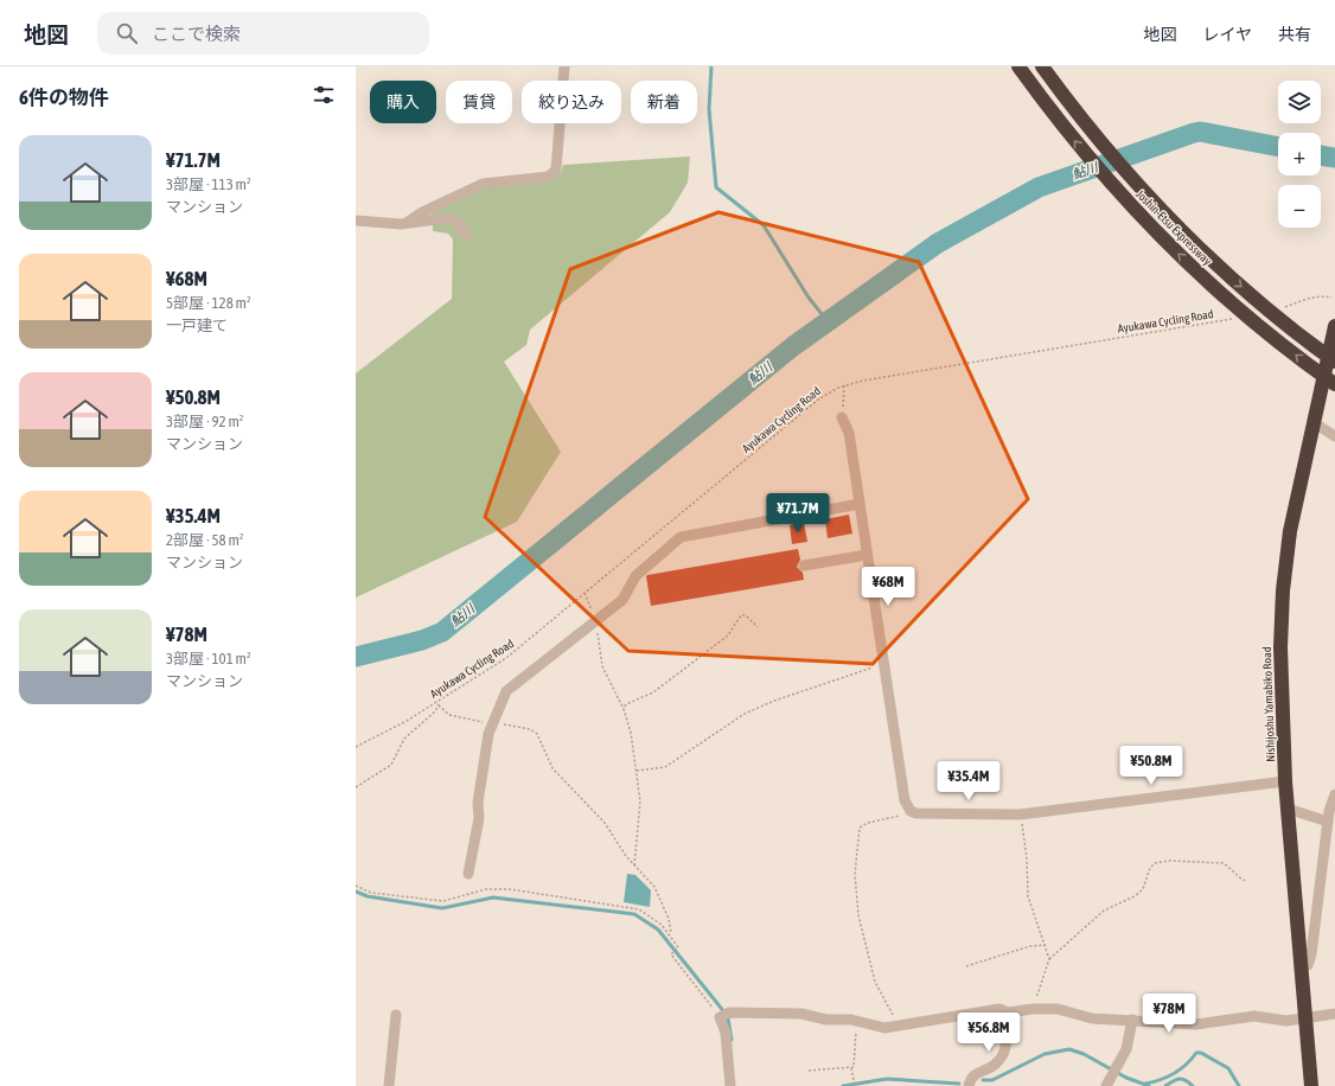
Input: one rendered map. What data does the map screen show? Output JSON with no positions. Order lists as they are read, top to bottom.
{
  "streets": {
    "highway": ["Joshin-Etsu Expressway", "Nishijoshu Yamabiko Road"],
    "path": ["Ayukawa Cycling Road"]
  },
  "water": ["鮎川"],
  "page": {
    "header": "地図",
    "search": "ここで検索",
    "nav": ["地図", "レイヤ", "共有"],
    "heading": "6件の物件",
    "map_buttons": ["+", "−"],
    "chip": [
      "購入",
      "賃貸",
      "絞り込み",
      "新着"
    ],
    "list": [
      {
        "name": "¥71.7M",
        "note": "3部屋 · 113 m² · マンション"
      },
      {
        "name": "¥68M",
        "note": "5部屋 · 128 m² · 一戸建て"
      },
      {
        "name": "¥50.8M",
        "note": "3部屋 · 92 m² · マンション"
      },
      {
        "name": "¥35.4M",
        "note": "2部屋 · 58 m² · マンション"
      },
      {
        "name": "¥78M",
        "note": "3部屋 · 101 m² · マンション"
      }
    ],
    "price": [
      "¥71.7M",
      "¥68M",
      "¥50.8M",
      "¥35.4M",
      "¥78M",
      "¥56.8M"
    ]
  }
}
